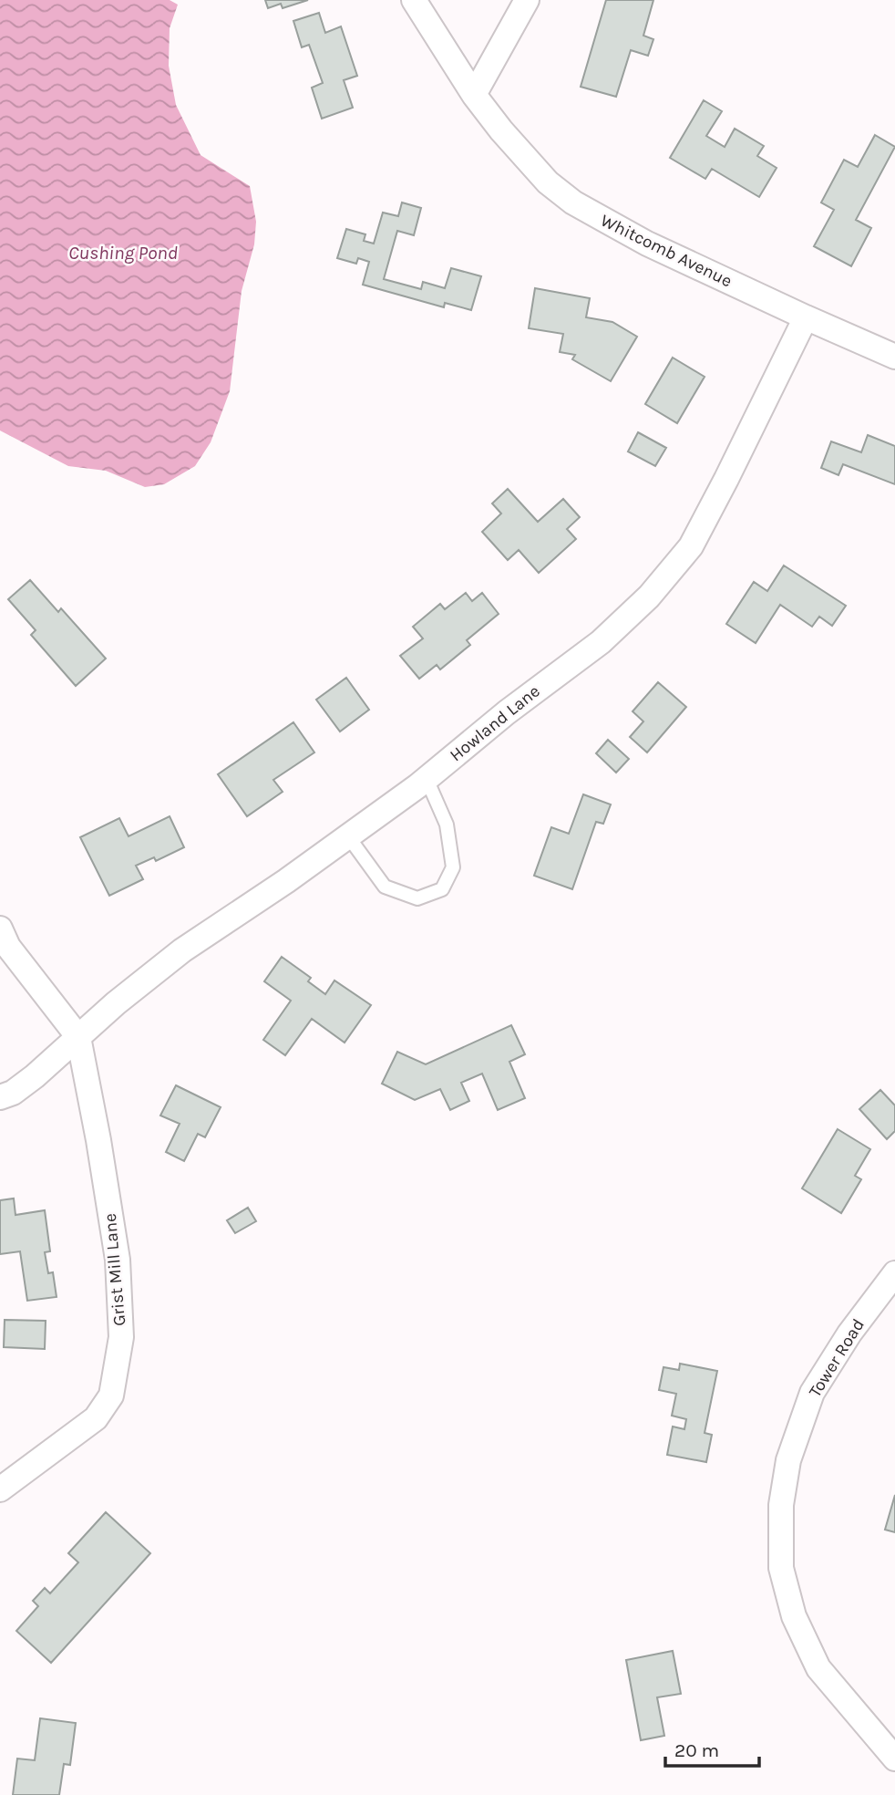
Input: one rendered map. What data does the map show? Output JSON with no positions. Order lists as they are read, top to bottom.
{
  "streets": {
    "street": [
      "Whitcomb Avenue",
      "Howland Lane",
      "Grist Mill Lane",
      "Tower Road"
    ]
  },
  "crossings": [
    ["Whitcomb Avenue", "Howland Lane"],
    ["Howland Lane", "Grist Mill Lane"]
  ],
  "water": ["Cushing Pond"],
  "scale_bar": "20 m"
}
